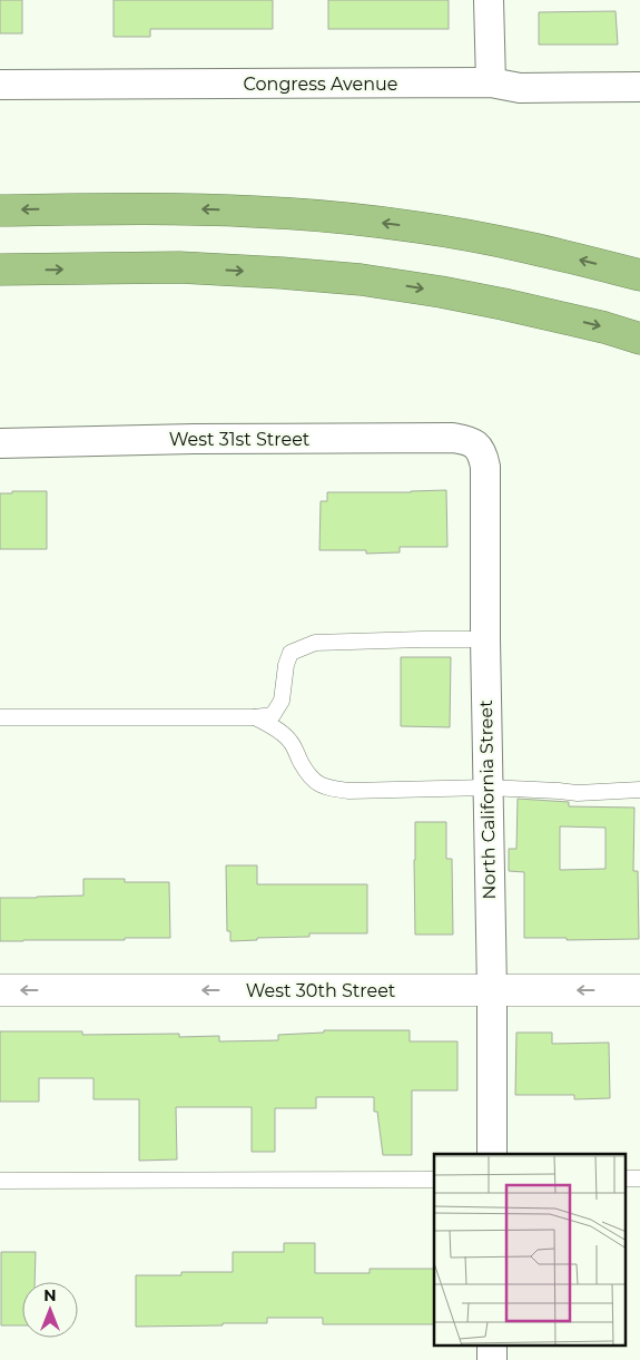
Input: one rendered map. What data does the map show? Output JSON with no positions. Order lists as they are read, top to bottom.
{
  "streets": {
    "main road": ["West 30th Street"],
    "street": ["Congress Avenue", "West 31st Street", "North California Street"]
  },
  "crossings": [
    ["West 31st Street", "North California Street"],
    ["North California Street", "West 30th Street"]
  ],
  "one_way": ["West 30th Street"],
  "north": "top"
}
